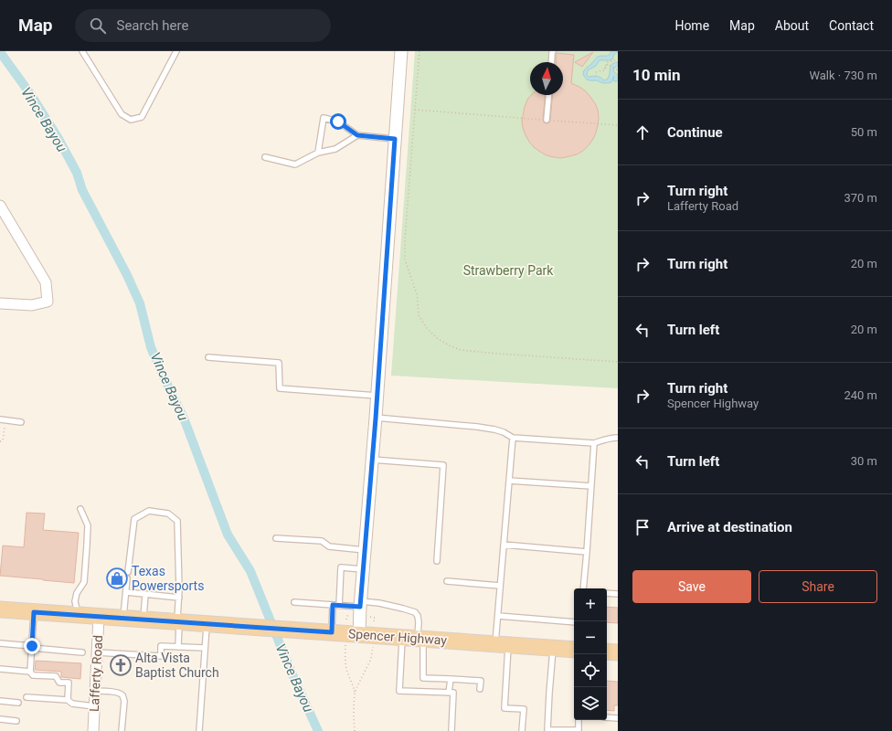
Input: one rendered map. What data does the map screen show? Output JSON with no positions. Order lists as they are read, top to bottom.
{
  "streets": {
    "main road": ["Spencer Highway"],
    "street": ["Lafferty Road"]
  },
  "crossings": [
    ["Spencer Highway", "Lafferty Road"]
  ],
  "water": ["Vince Bayou"],
  "parks": ["Strawberry Park"],
  "places": {
    "shop": ["Texas Powersports"],
    "church": ["Alta Vista Baptist Church"]
  },
  "north": "top",
  "page": {
    "header": "Map",
    "search": "Search here",
    "nav": [
      "Home",
      "Map",
      "About",
      "Contact"
    ],
    "heading": ["10 min", "Walk · 730 m"],
    "list": [
      ["Continue", "50 m"],
      ["Turn right", "Lafferty Road", "370 m"],
      ["Turn right", "20 m"],
      ["Turn left", "20 m"],
      ["Turn right", "Spencer Highway", "240 m"],
      ["Turn left", "30 m"],
      "Arrive at destination"
    ],
    "buttons": ["Save", "Share"],
    "map_buttons": ["+", "−"]
  }
}
